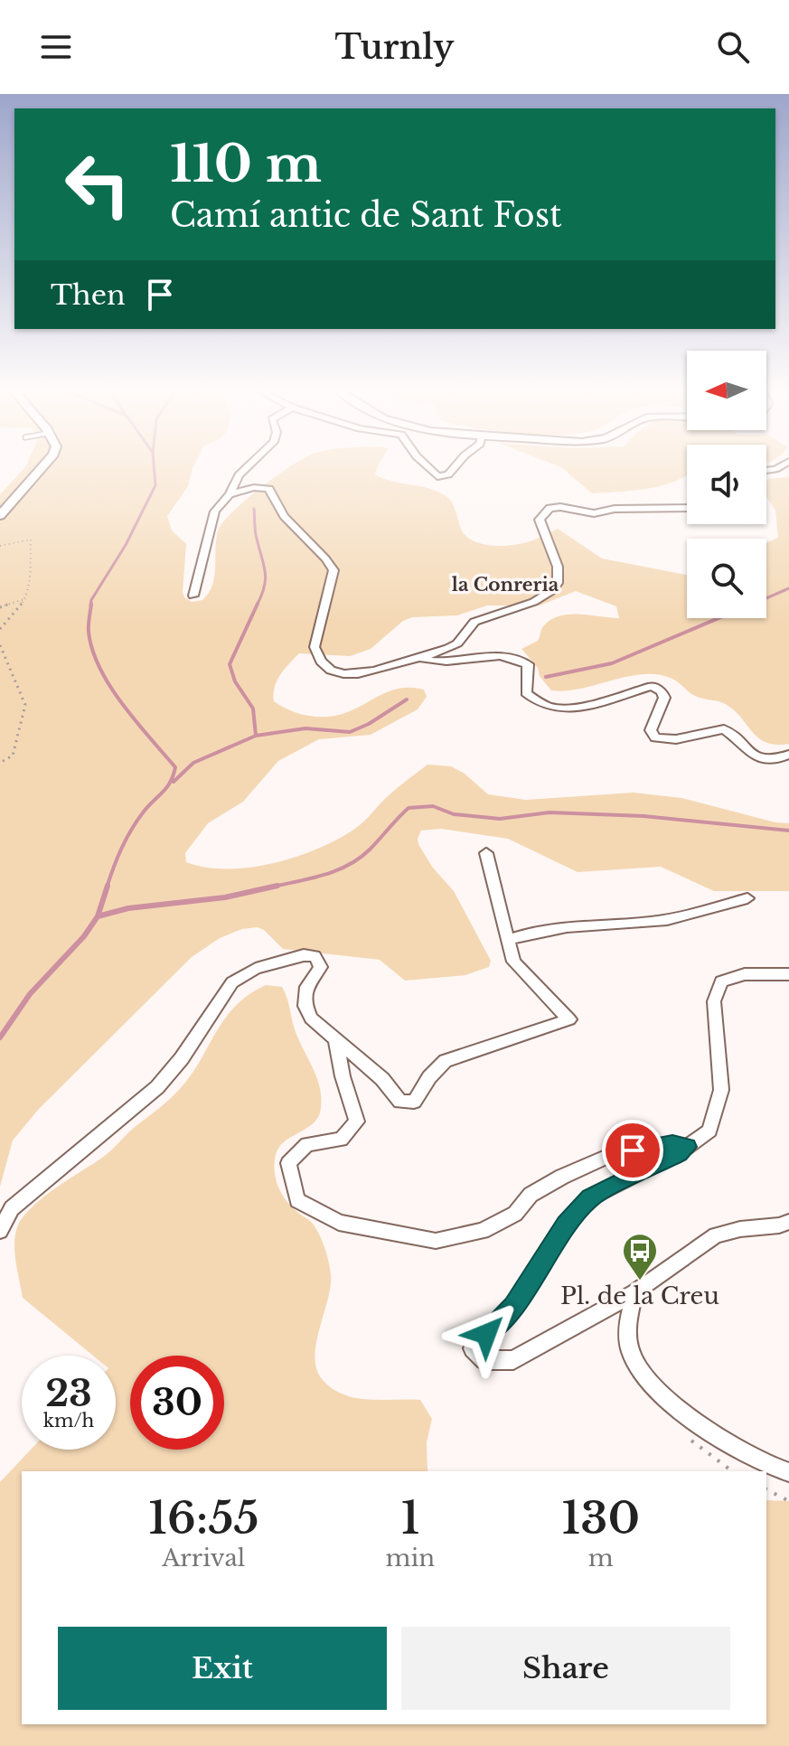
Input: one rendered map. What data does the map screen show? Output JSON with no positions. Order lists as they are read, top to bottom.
{
  "districts": ["la Conreria"],
  "places": {
    "bus stop": ["Pl. de la Creu"]
  },
  "north": "left",
  "page": {
    "header": "Turnly",
    "turn": ["110 m", "Camí antic de Sant Fost"],
    "then": "Then",
    "speed": "23 km/h",
    "limit": "30",
    "eta": [
      "16:55",
      "Arrival",
      "1",
      "min",
      "130",
      "m"
    ],
    "buttons": ["Exit", "Share"]
  }
}
